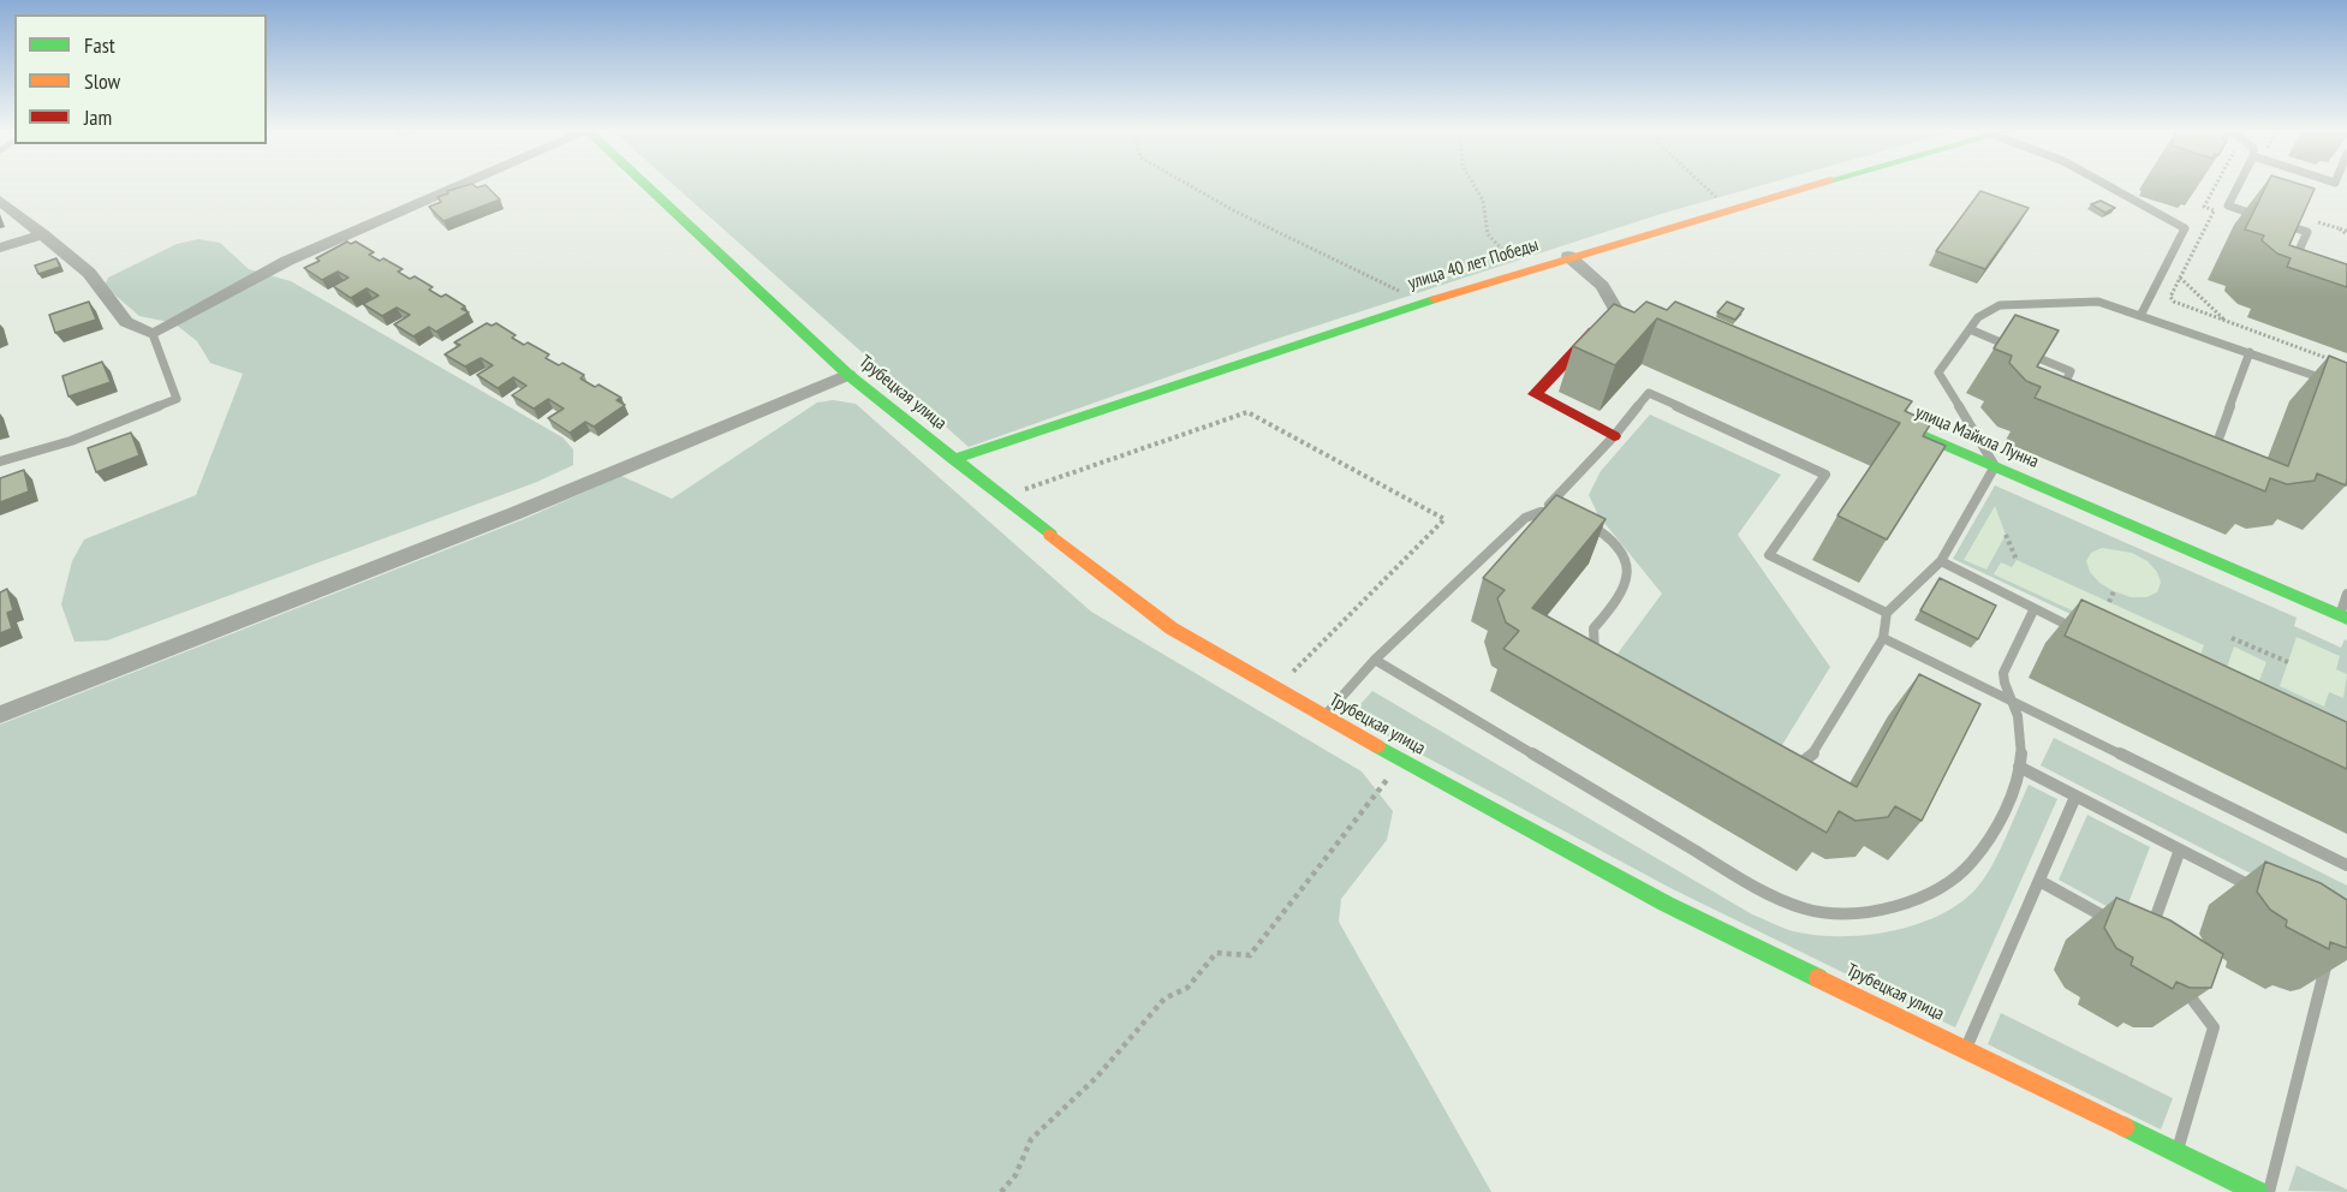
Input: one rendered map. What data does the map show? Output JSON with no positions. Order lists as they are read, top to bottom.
{
  "streets": {
    "street": ["улица 40 лет Победы", "Трубецкая улица", "улица Майкла Лунна"]
  },
  "crossings": [
    ["улица 40 лет Победы", "Трубецкая улица"]
  ],
  "legend": ["Fast", "Slow", "Jam"]
}
